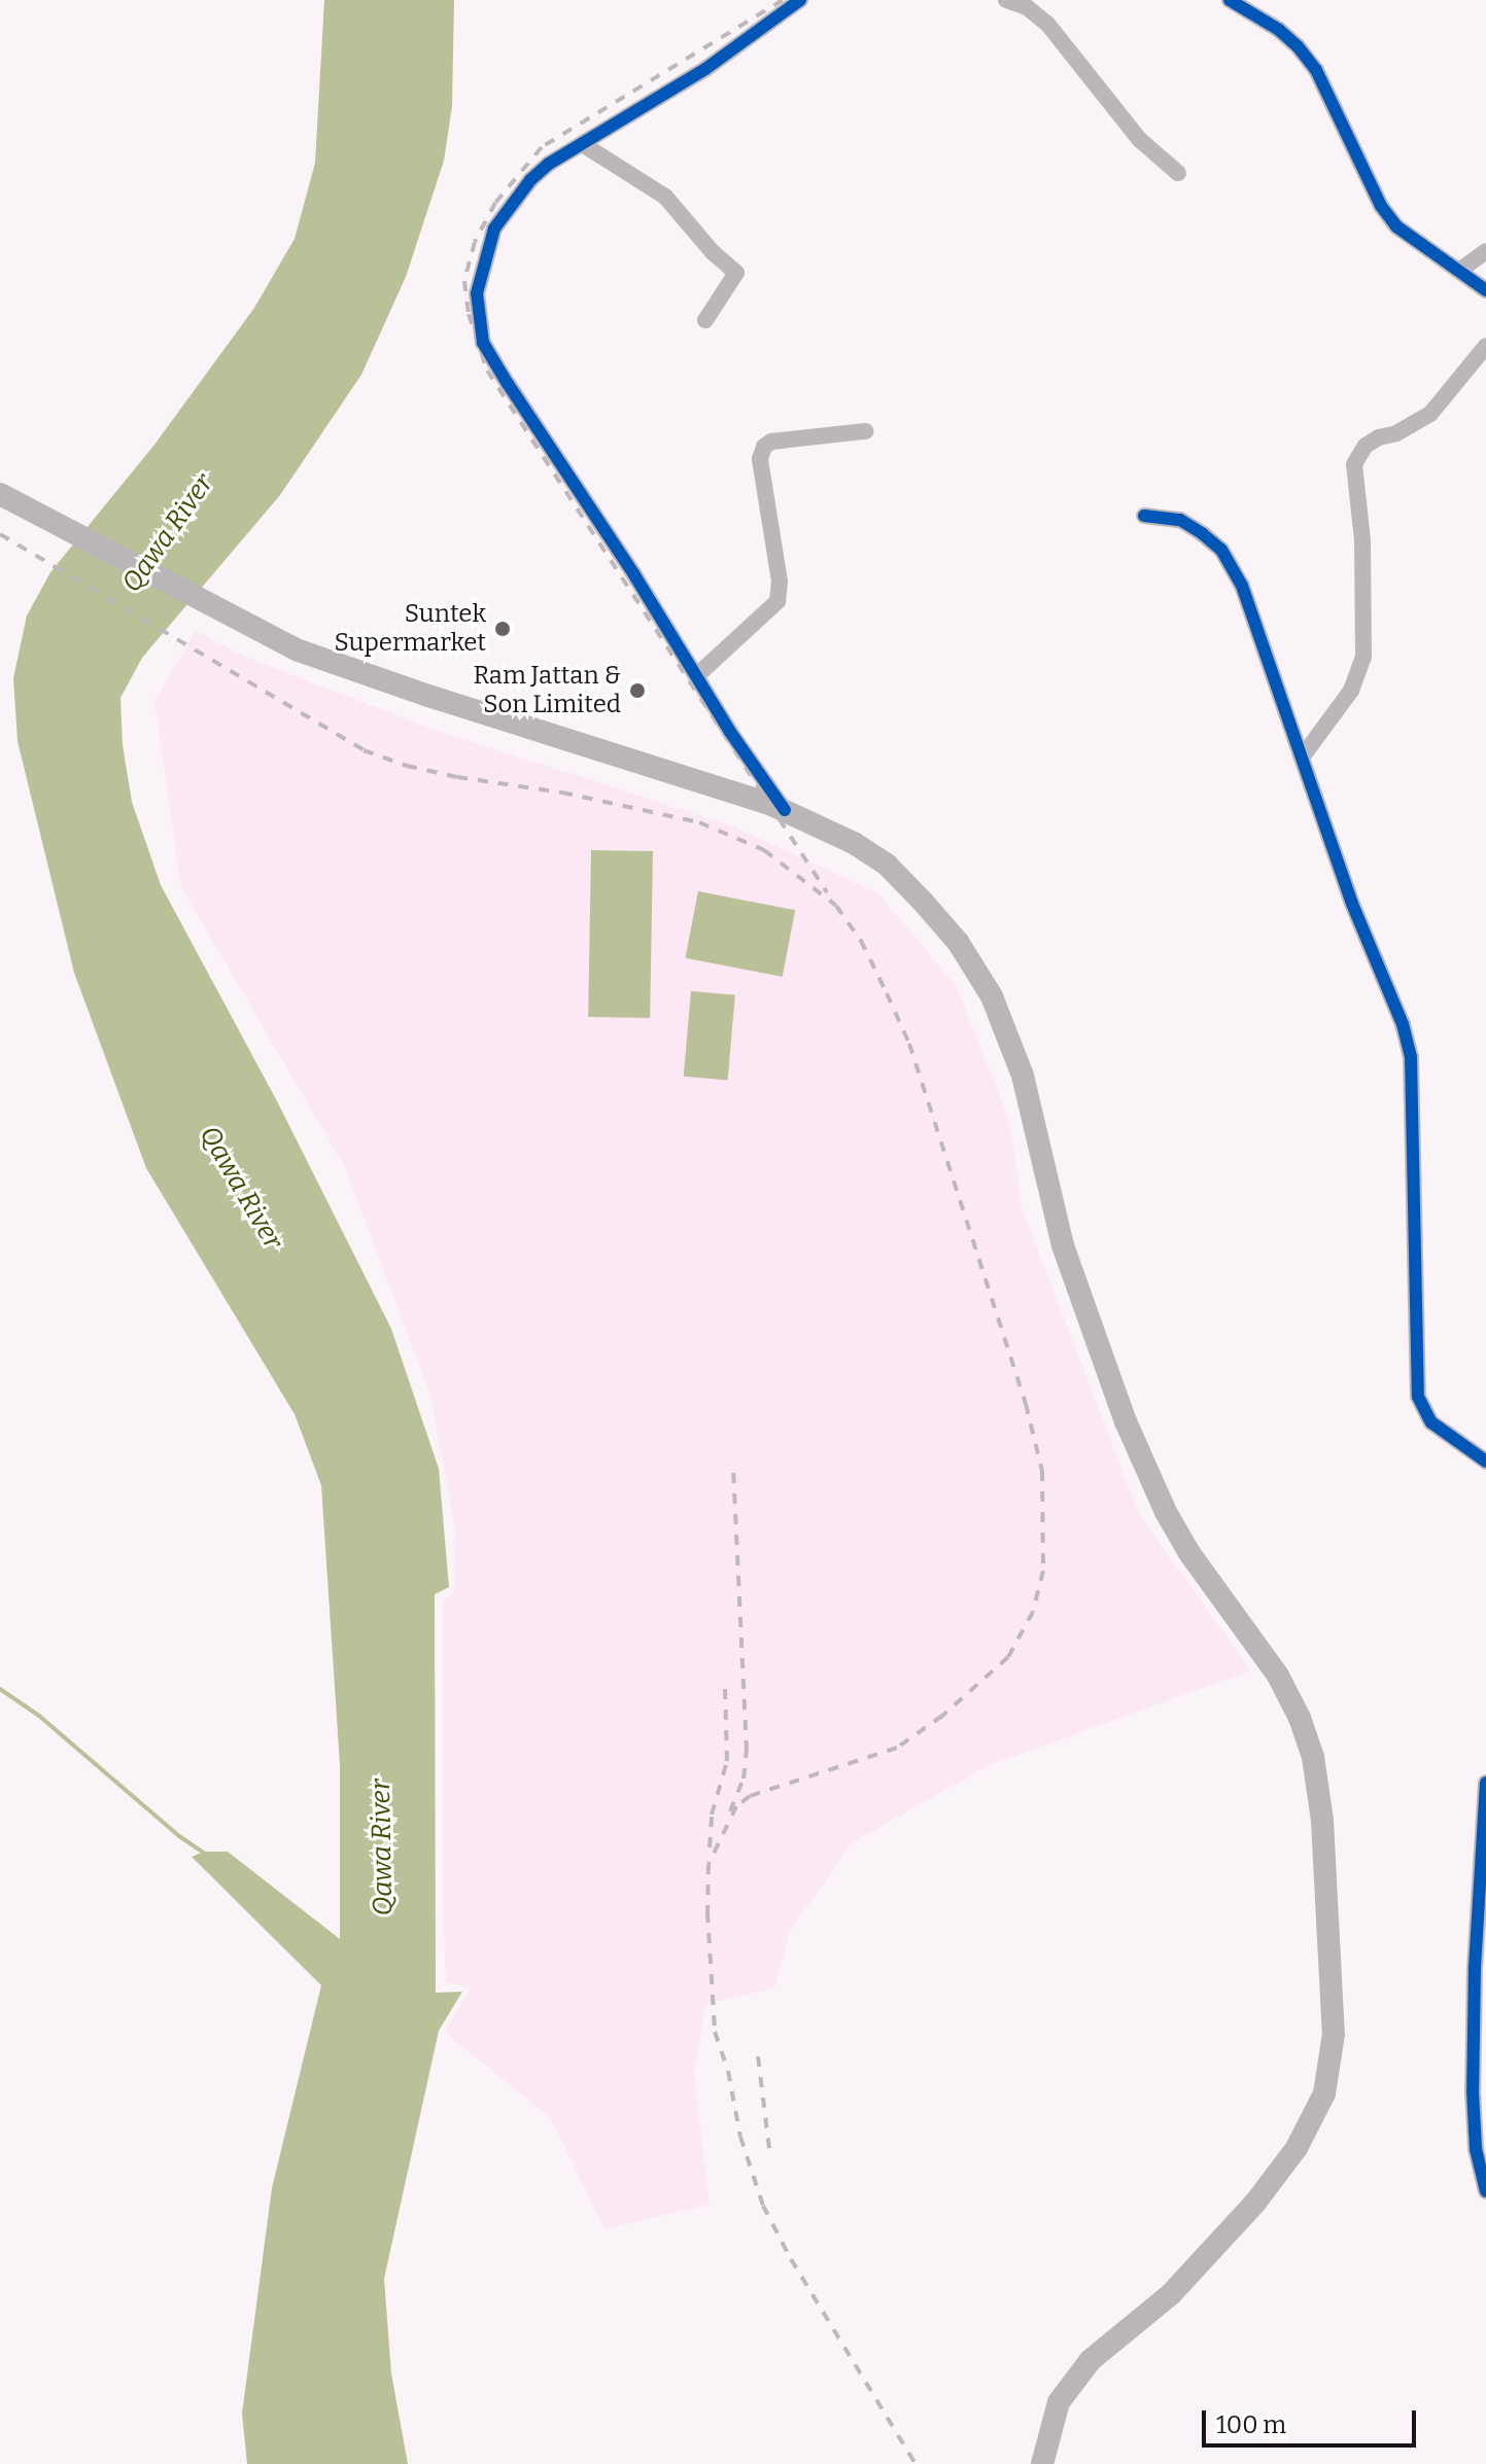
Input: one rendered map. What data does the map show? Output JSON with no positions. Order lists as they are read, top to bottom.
{
  "water": ["Qawa River"],
  "places": ["Suntek Supermarket", "Ram Jattan & Son Limited"],
  "scale_bar": "100 m"
}
